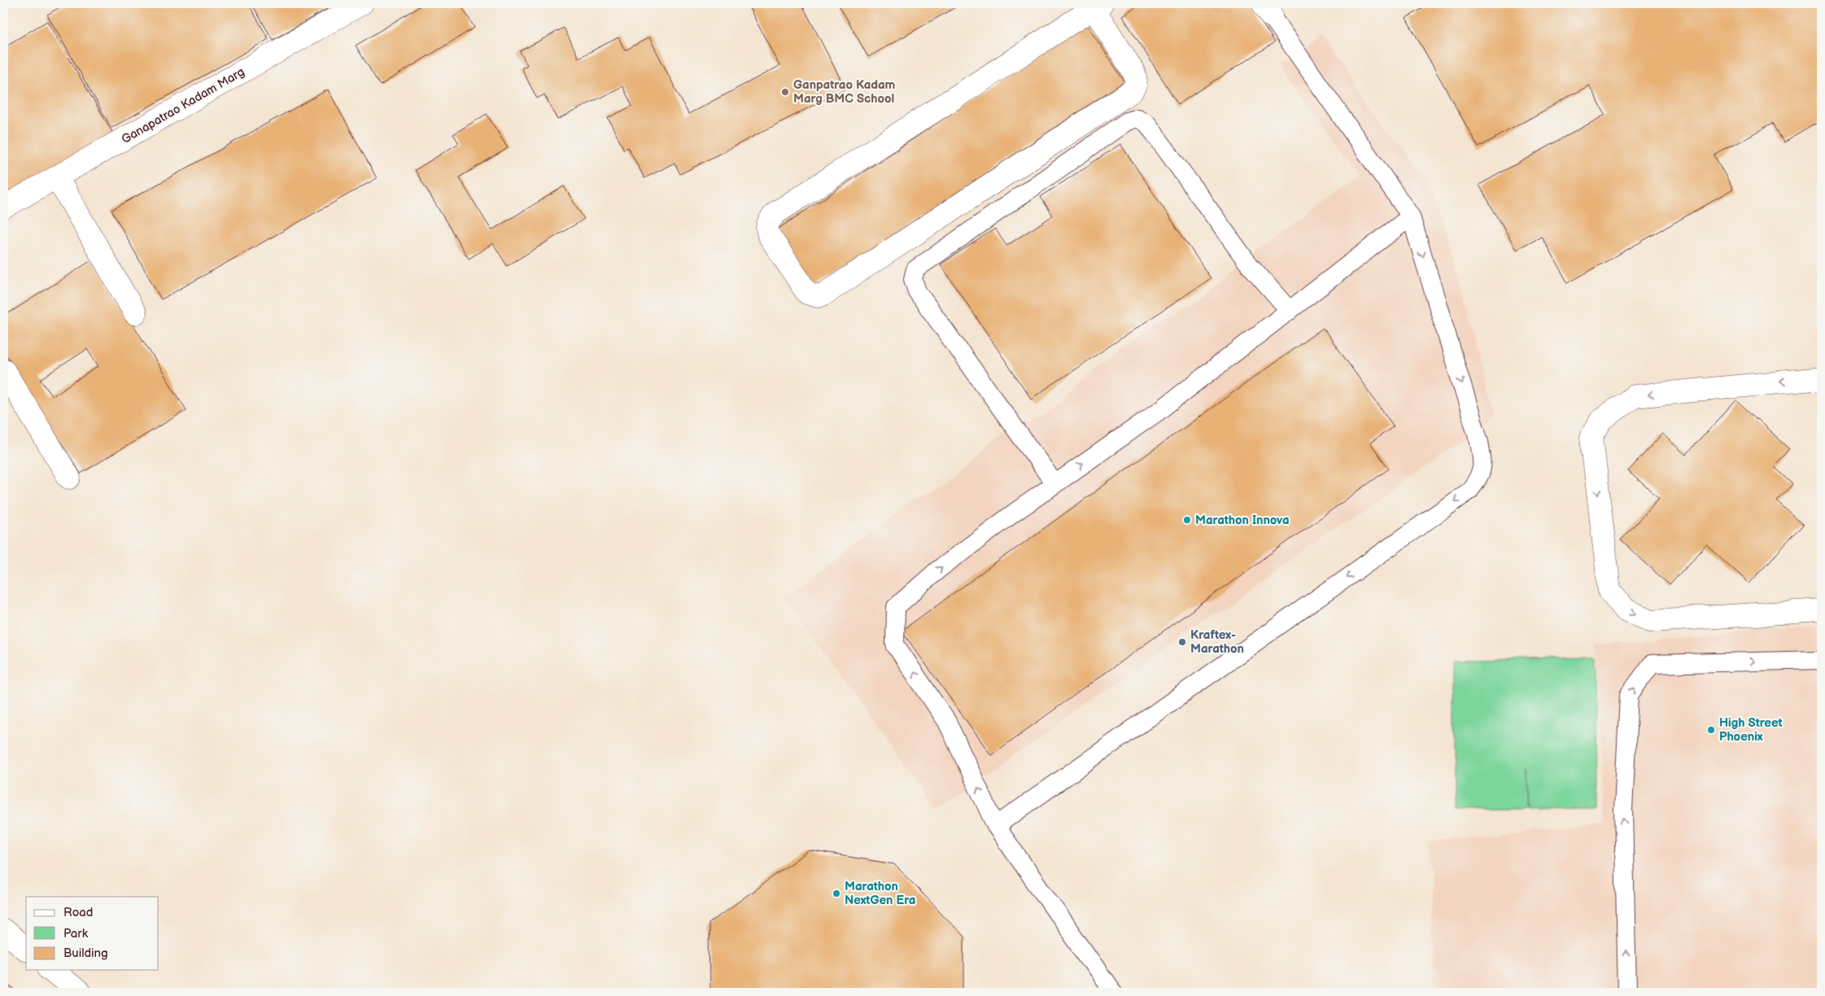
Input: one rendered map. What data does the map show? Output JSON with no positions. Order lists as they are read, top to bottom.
{
  "streets": {
    "street": ["Ganapatrao Kadam Marg"]
  },
  "places": [
    "Ganpatrao Kadam Marg BMC School",
    "Marathon Innova",
    "Kraftex- Marathon",
    "High Street Phoenix",
    "Marathon NextGen Era"
  ],
  "legend": ["Road", "Park", "Building"]
}
